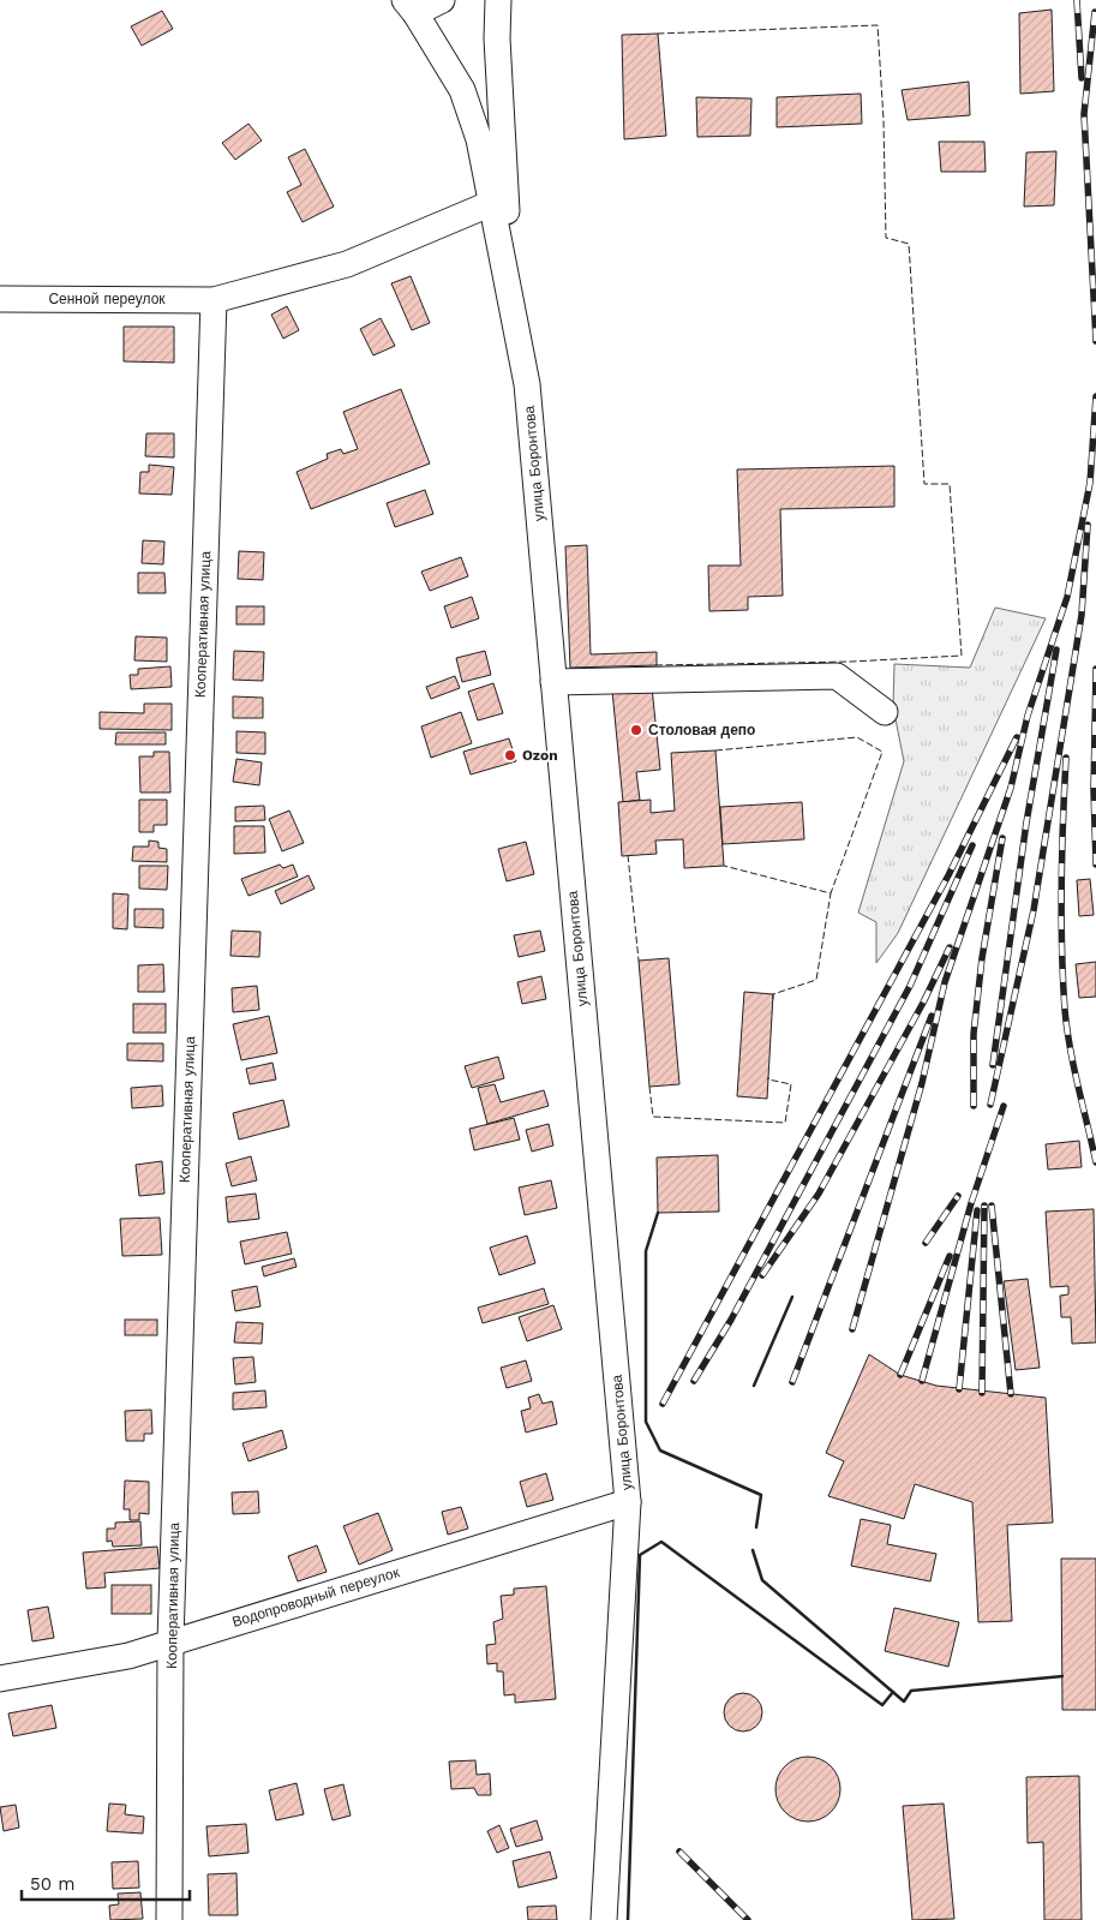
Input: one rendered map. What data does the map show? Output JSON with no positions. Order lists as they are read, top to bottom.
{
  "streets": {
    "street": [
      "Сенной переулок",
      "улица Боронтова",
      "Кооперативная улица",
      "Водопроводный переулок"
    ]
  },
  "crossings": [
    ["Сенной переулок", "улица Боронтова"],
    ["Сенной переулок", "Кооперативная улица"],
    ["улица Боронтова", "Водопроводный переулок"],
    ["Кооперативная улица", "Водопроводный переулок"]
  ],
  "places": ["Столовая депо", "Ozon"],
  "scale_bar": "50 m"
}
